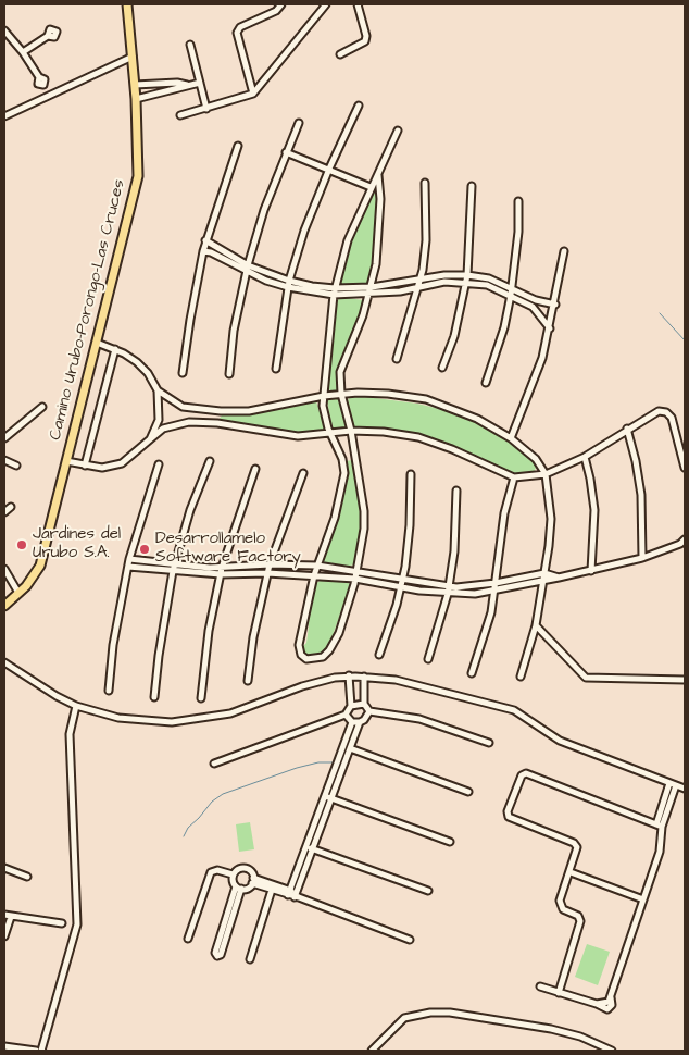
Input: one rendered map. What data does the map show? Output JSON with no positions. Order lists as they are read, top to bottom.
{
  "streets": {
    "main road": ["Camino Urubo-Porongo-Las Cruces"]
  },
  "places": ["Jardines del Urubo S.A.", "Desarrollamelo Software Factory"]
}
